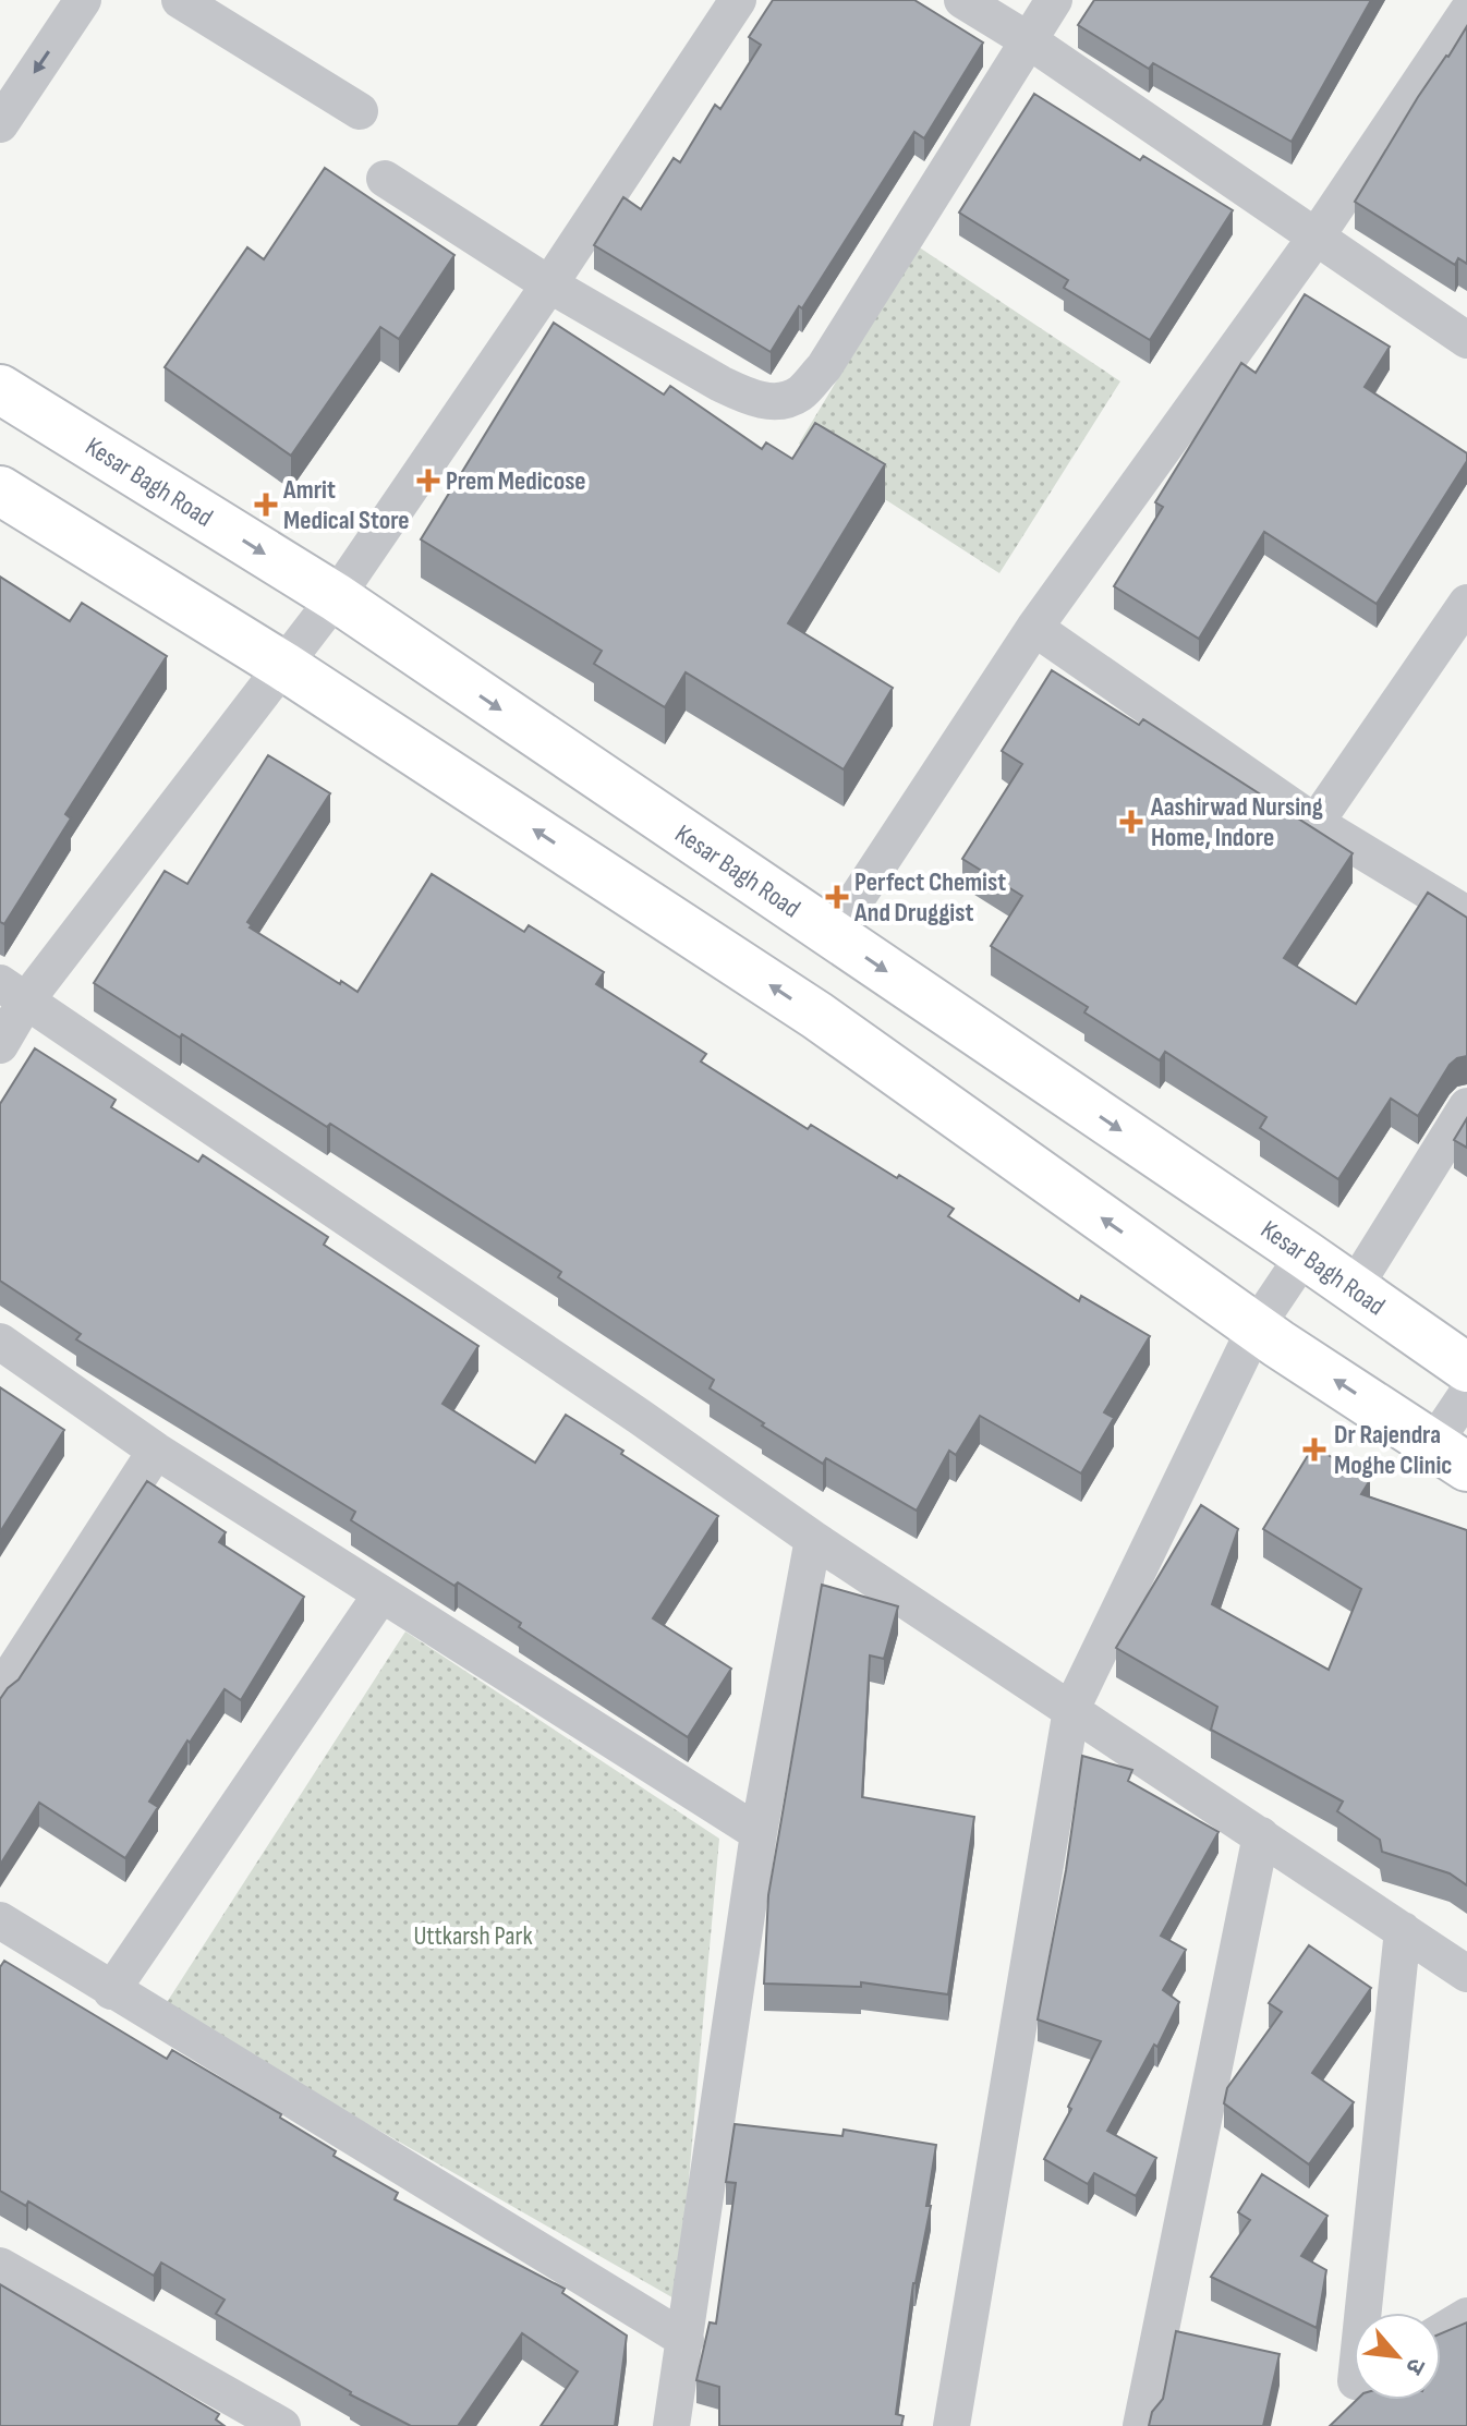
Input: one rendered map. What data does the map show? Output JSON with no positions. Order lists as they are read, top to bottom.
{
  "streets": {
    "main road": ["Kesar Bagh Road"]
  },
  "parks": ["Uttkarsh Park"],
  "places": {
    "health": [
      "Prem Medicose",
      "Amrit Medical Store",
      "Aashirwad Nursing Home, Indore",
      "Perfect Chemist And Druggist",
      "Dr Rajendra Moghe Clinic"
    ]
  },
  "north": "bottom right"
}
